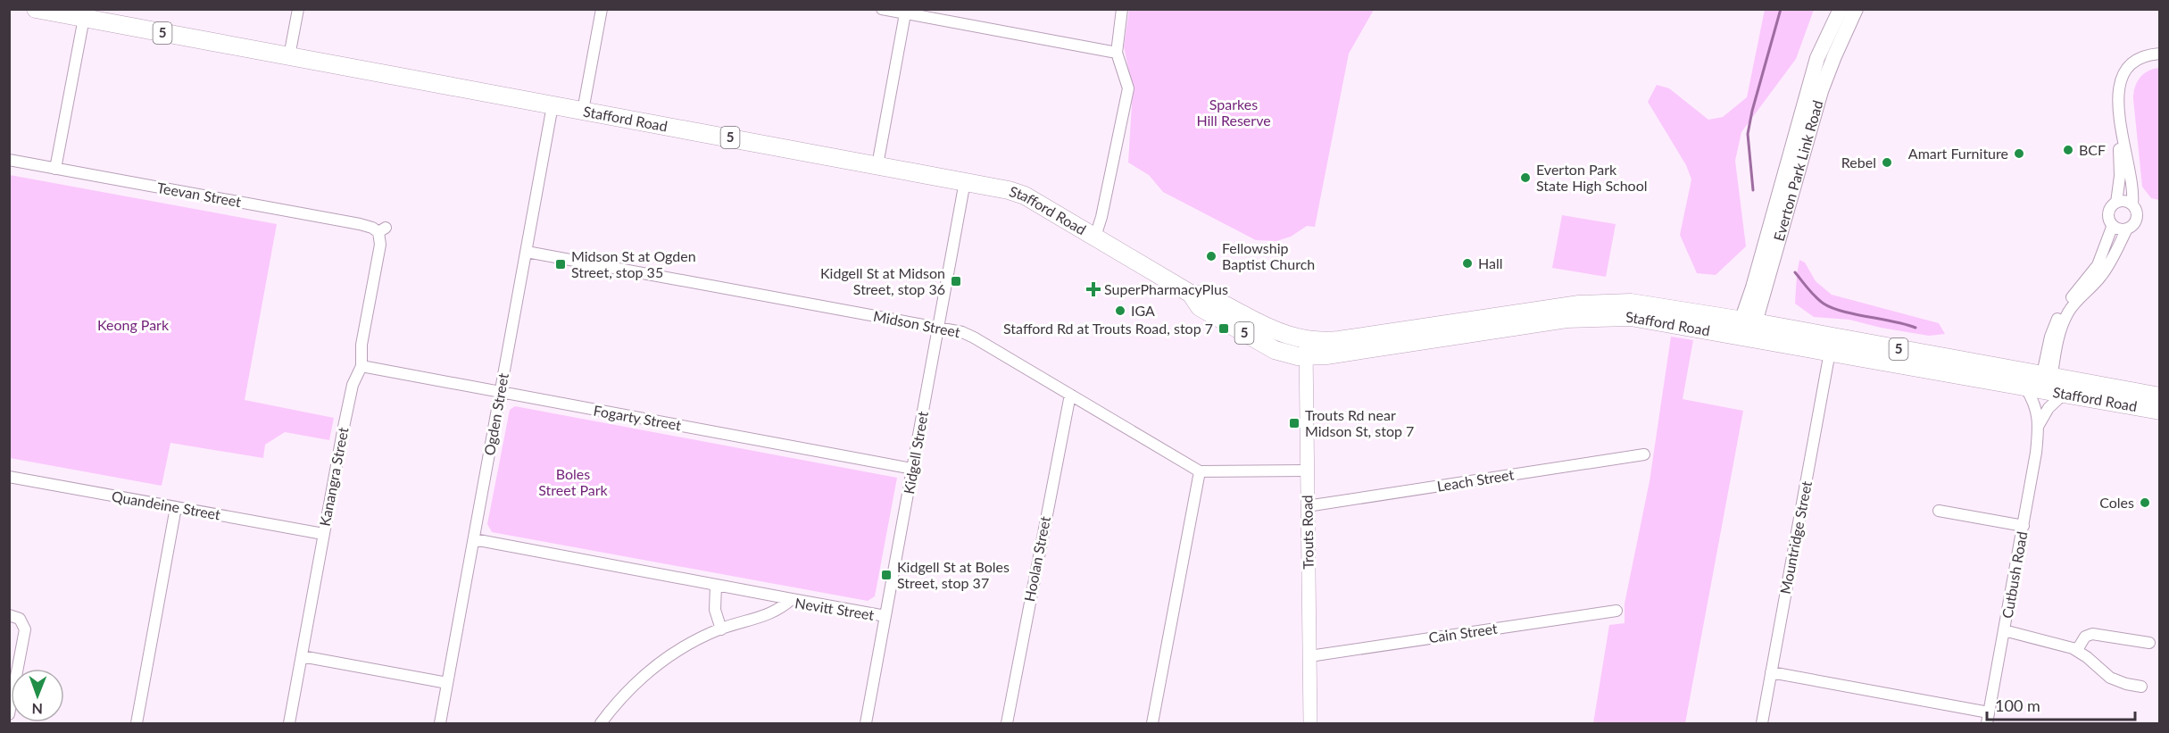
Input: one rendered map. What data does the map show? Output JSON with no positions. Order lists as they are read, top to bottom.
{
  "streets": {
    "highway": ["5", "Stafford Road"],
    "main road": ["Everton Park Link Road"],
    "street": [
      "Teevan Street",
      "Midson Street",
      "Ogden Street",
      "Fogarty Street",
      "Kidgell Street",
      "Kanangra Street",
      "Leach Street",
      "Quandeine Street",
      "Trouts Road",
      "Mountridge Street",
      "Hoolan Street",
      "Cutbush Road",
      "Nevitt Street",
      "Cain Street"
    ]
  },
  "crossings": [
    ["Stafford Road", "Everton Park Link Road"],
    ["Stafford Road", "Ogden Street"],
    ["Stafford Road", "Kidgell Street"],
    ["Stafford Road", "Trouts Road"],
    ["Stafford Road", "Mountridge Street"],
    ["Stafford Road", "Cutbush Road"],
    ["Teevan Street", "Kanangra Street"],
    ["Midson Street", "Ogden Street"],
    ["Midson Street", "Kidgell Street"],
    ["Midson Street", "Hoolan Street"],
    ["Ogden Street", "Fogarty Street"],
    ["Fogarty Street", "Kidgell Street"],
    ["Fogarty Street", "Kanangra Street"],
    ["Kidgell Street", "Nevitt Street"],
    ["Kanangra Street", "Quandeine Street"],
    ["Leach Street", "Trouts Road"],
    ["Trouts Road", "Cain Street"]
  ],
  "parks": ["Sparkes Hill Reserve", "Keong Park", "Boles Street Park"],
  "places": {
    "other": [
      "BCF",
      "Amart Furniture",
      "Rebel",
      "Everton Park State High School",
      "Fellowship Baptist Church",
      "Hall",
      "IGA",
      "Coles"
    ],
    "transit": [
      "Midson St at Ogden Street, stop 35",
      "Kidgell St at Midson Street, stop 36",
      "Stafford Rd at Trouts Road, stop 7",
      "Trouts Rd near Midson St, stop 7",
      "Kidgell St at Boles Street, stop 37"
    ],
    "health": ["SuperPharmacyPlus"]
  },
  "scale_bar": "100 m",
  "north": "bottom"
}
